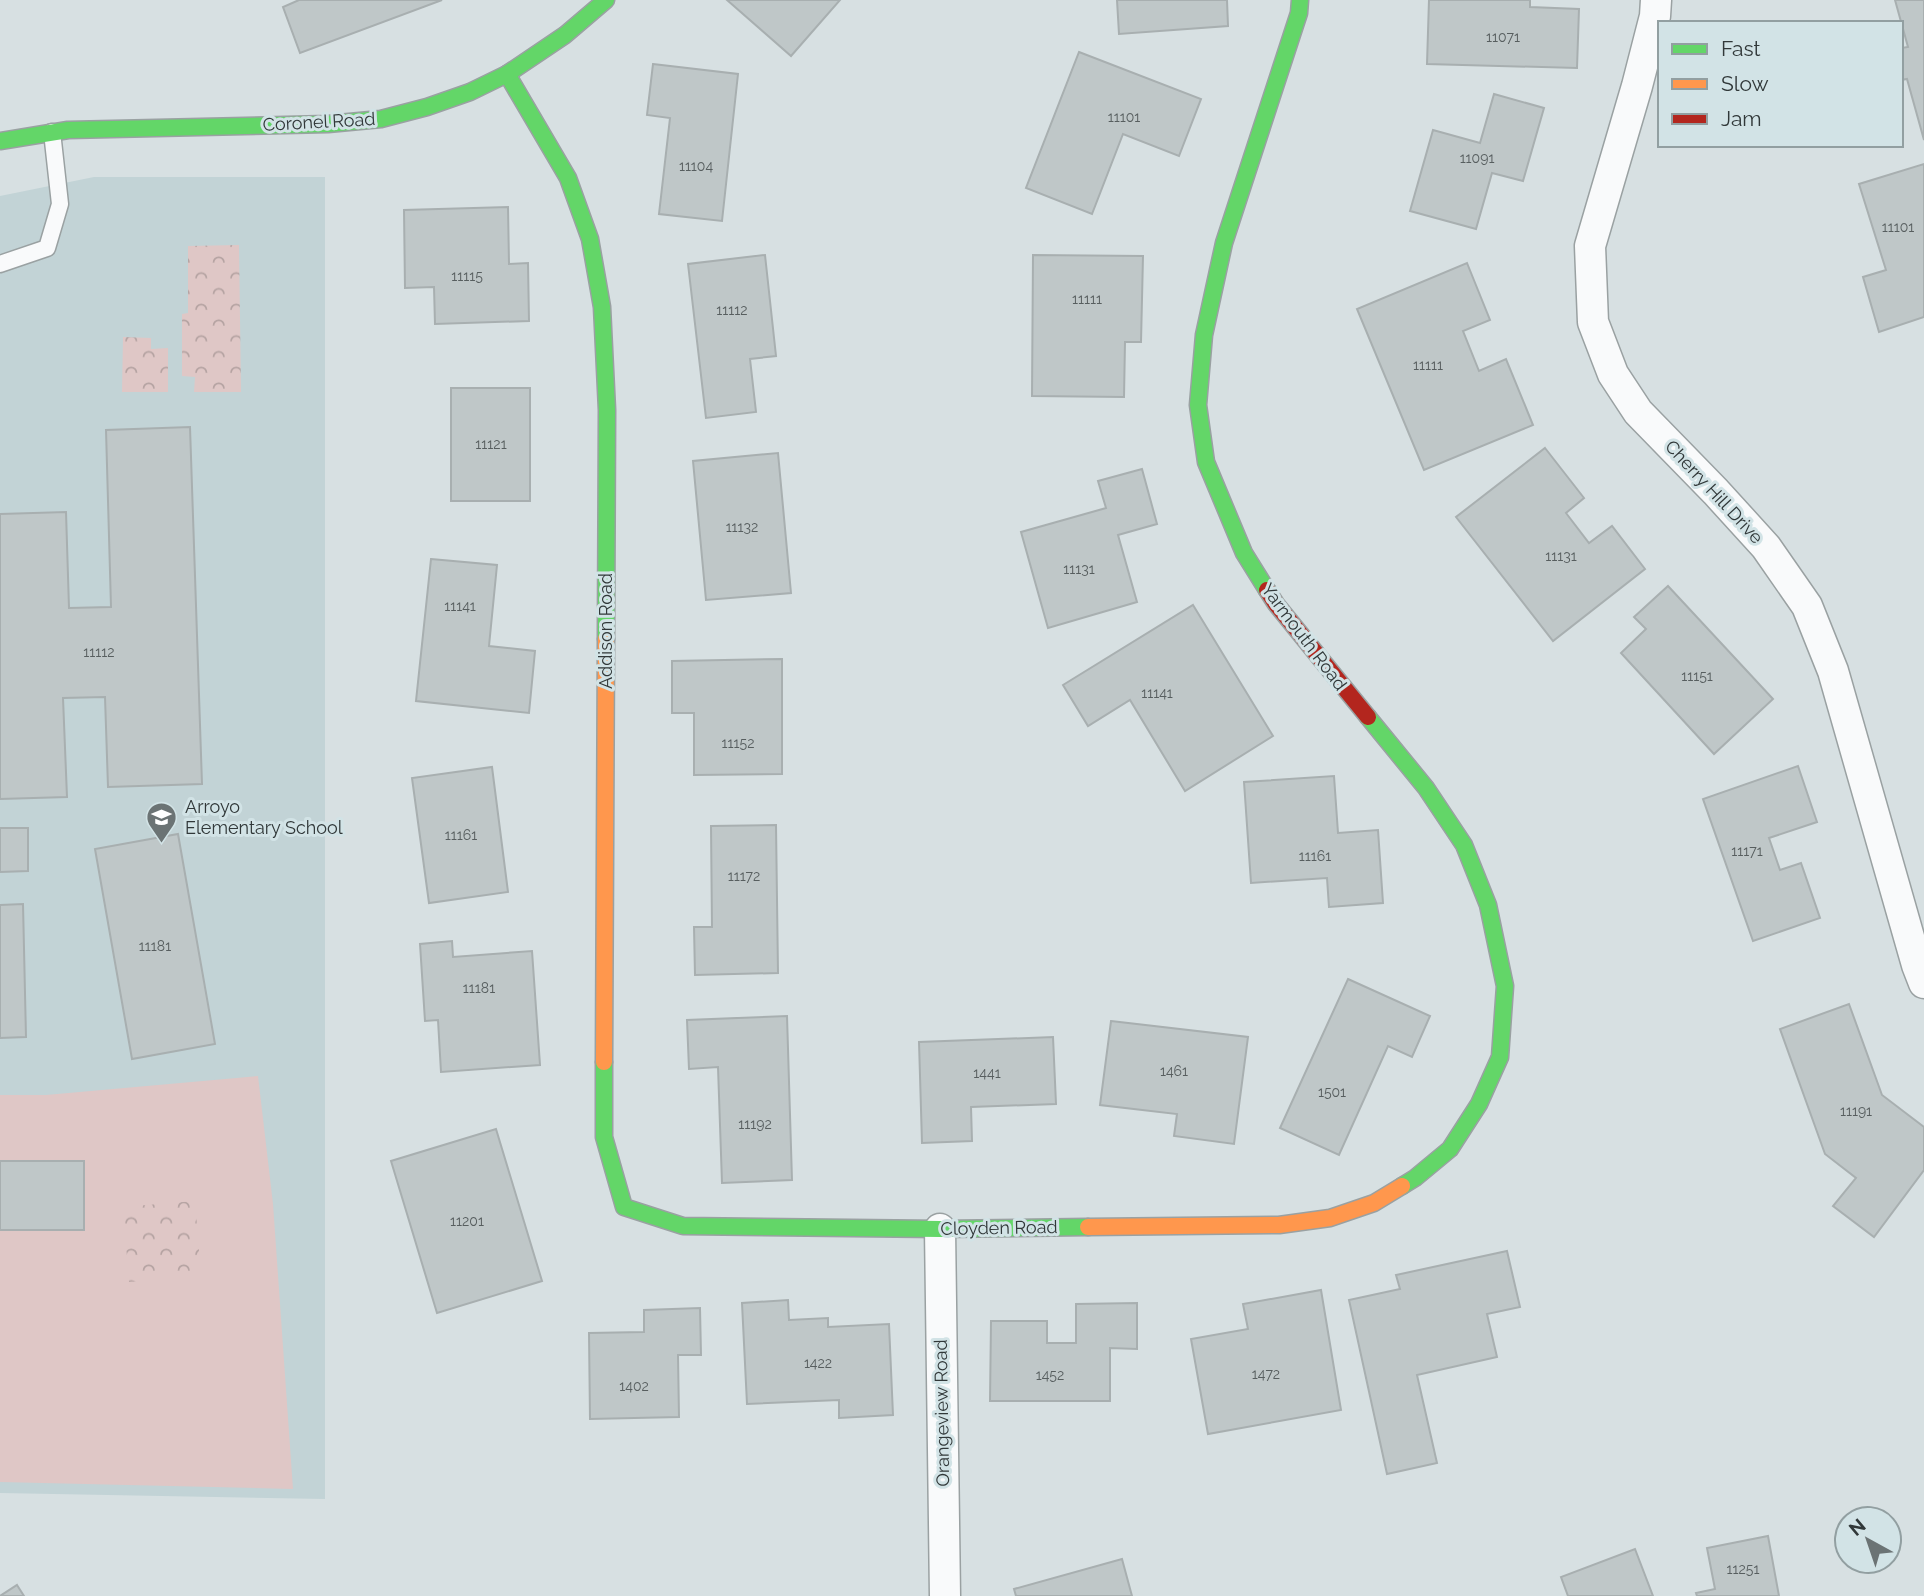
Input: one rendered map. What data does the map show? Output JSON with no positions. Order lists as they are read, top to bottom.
{
  "streets": {
    "street": [
      "Coronel Road",
      "Cherry Hill Drive",
      "Addison Road",
      "Yarmouth Road",
      "Cloyden Road",
      "Orangeview Road"
    ]
  },
  "crossings": [
    ["Coronel Road", "Addison Road"],
    ["Addison Road", "Cloyden Road"],
    ["Yarmouth Road", "Cloyden Road"],
    ["Cloyden Road", "Orangeview Road"]
  ],
  "places": {
    "school or university": ["Arroyo Elementary School"]
  },
  "house_numbers": [
    "11071",
    "11101",
    "11091",
    "11104",
    "11101",
    "11115",
    "11111",
    "11112",
    "11111",
    "11121",
    "11132",
    "11131",
    "11131",
    "11141",
    "11112",
    "11151",
    "11141",
    "11152",
    "11161",
    "11171",
    "11161",
    "11172",
    "11181",
    "11181",
    "1461",
    "1441",
    "1501",
    "11191",
    "11192",
    "11201",
    "1422",
    "1472",
    "1452",
    "1402",
    "11251"
  ],
  "legend": ["Fast", "Slow", "Jam"],
  "north": "top left"
}
